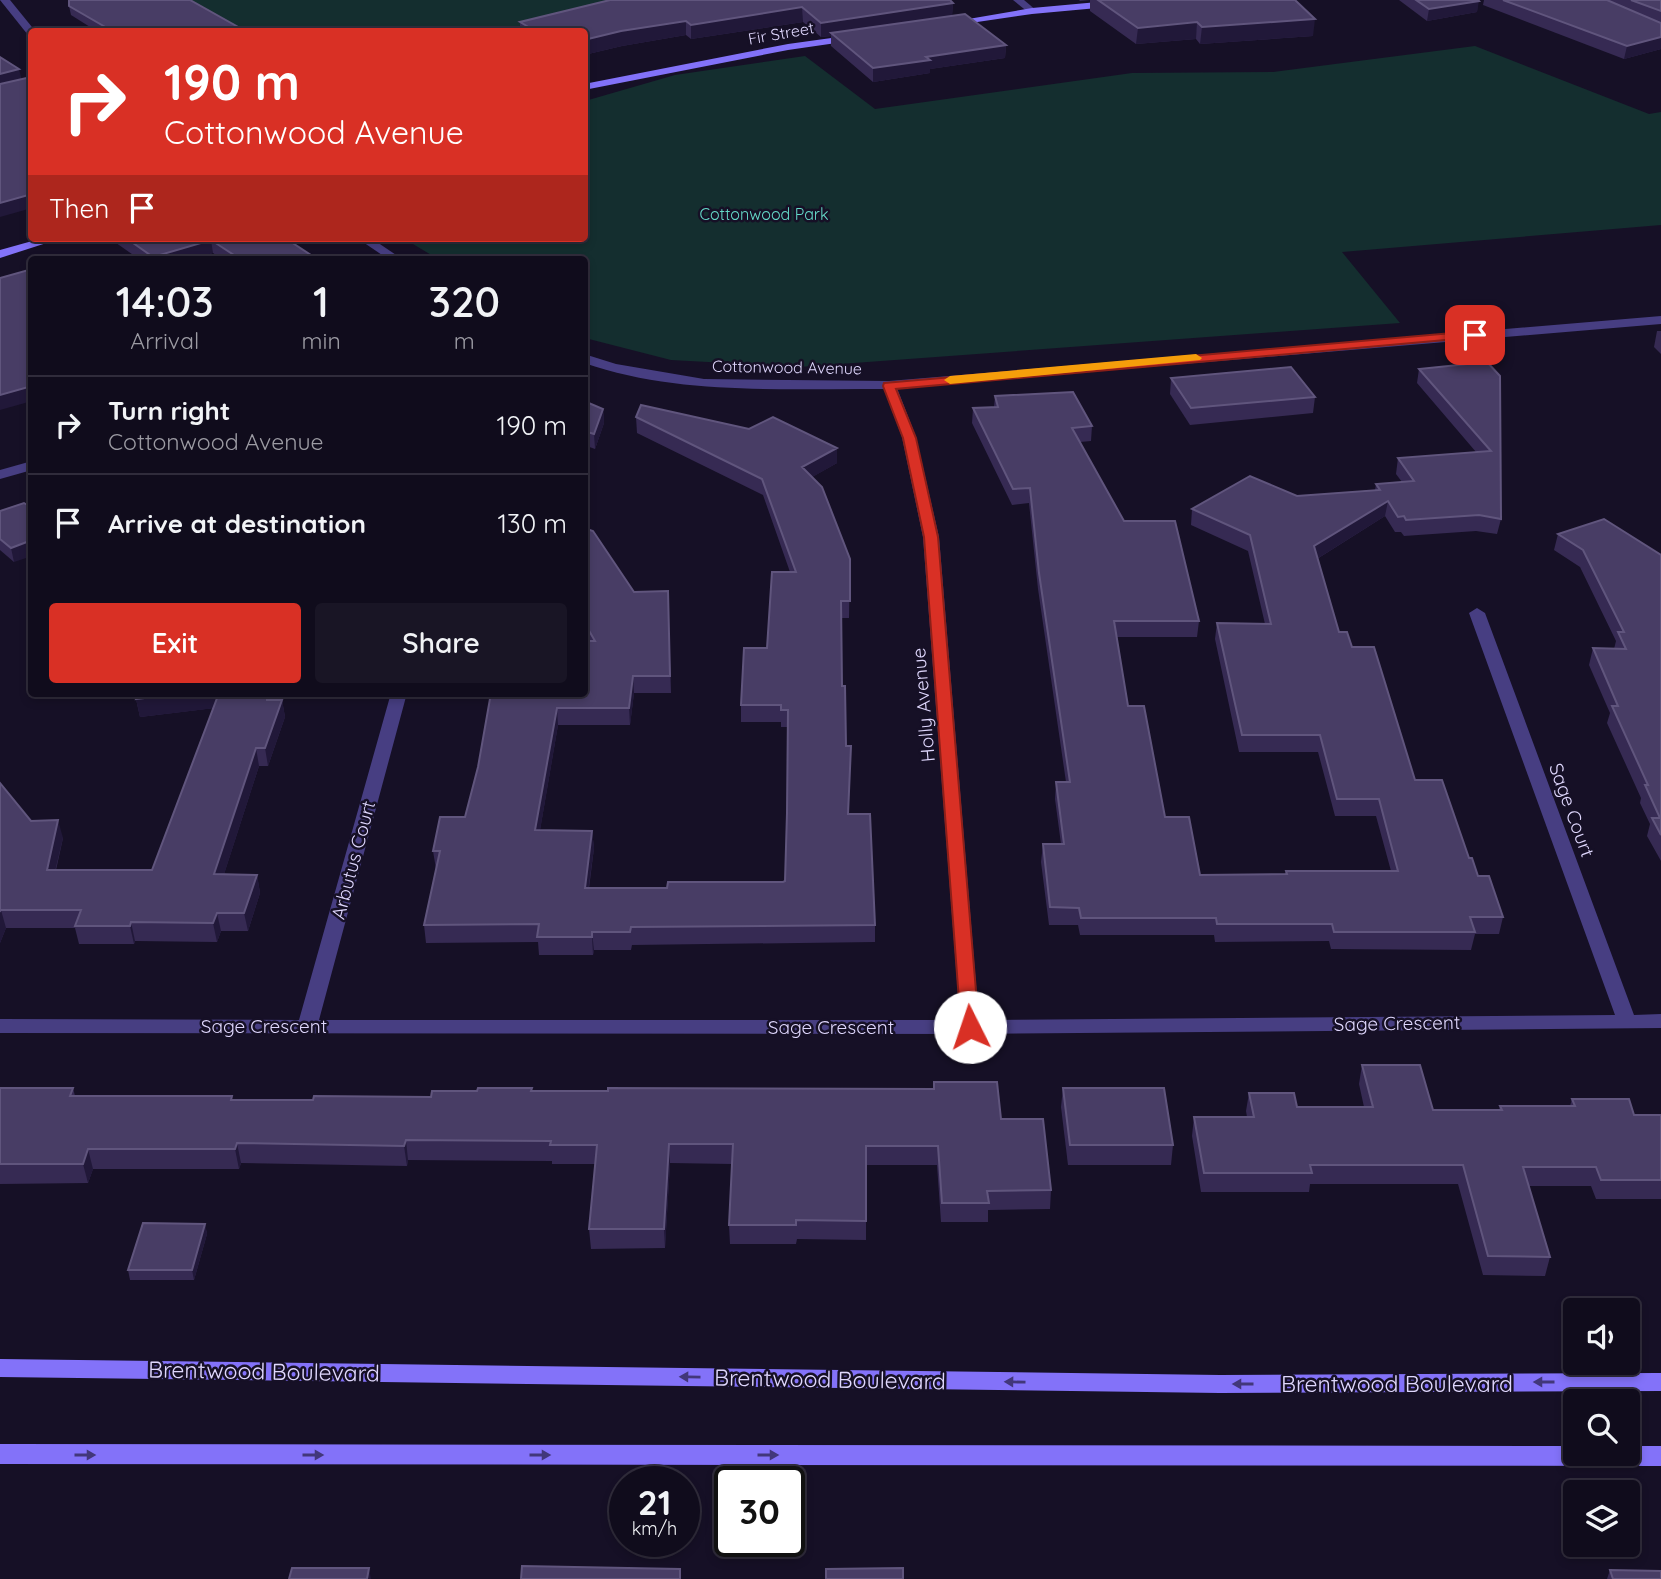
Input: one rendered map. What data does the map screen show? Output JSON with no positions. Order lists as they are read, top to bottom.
{
  "streets": {
    "main road": ["Fir Street", "Brentwood Boulevard"],
    "street": [
      "Cottonwood Avenue",
      "Holly Avenue",
      "Sage Court",
      "Arbutus Court",
      "Sage Crescent"
    ]
  },
  "crossings": [
    ["Cottonwood Avenue", "Holly Avenue"],
    ["Holly Avenue", "Sage Crescent"],
    ["Sage Court", "Sage Crescent"],
    ["Arbutus Court", "Sage Crescent"]
  ],
  "parks": ["Cottonwood Park"],
  "page": {
    "turn": ["190 m", "Cottonwood Avenue"],
    "then": "Then",
    "eta": [
      "14:03",
      "Arrival",
      "1",
      "min",
      "320",
      "m"
    ],
    "list": [
      {
        "name": "Turn right",
        "note": "Cottonwood Avenue",
        "value": "190 m"
      },
      {
        "name": "Arrive at destination",
        "value": "130 m"
      }
    ],
    "buttons": ["Exit", "Share"],
    "speed": "21 km/h",
    "limit": "30"
  }
}
